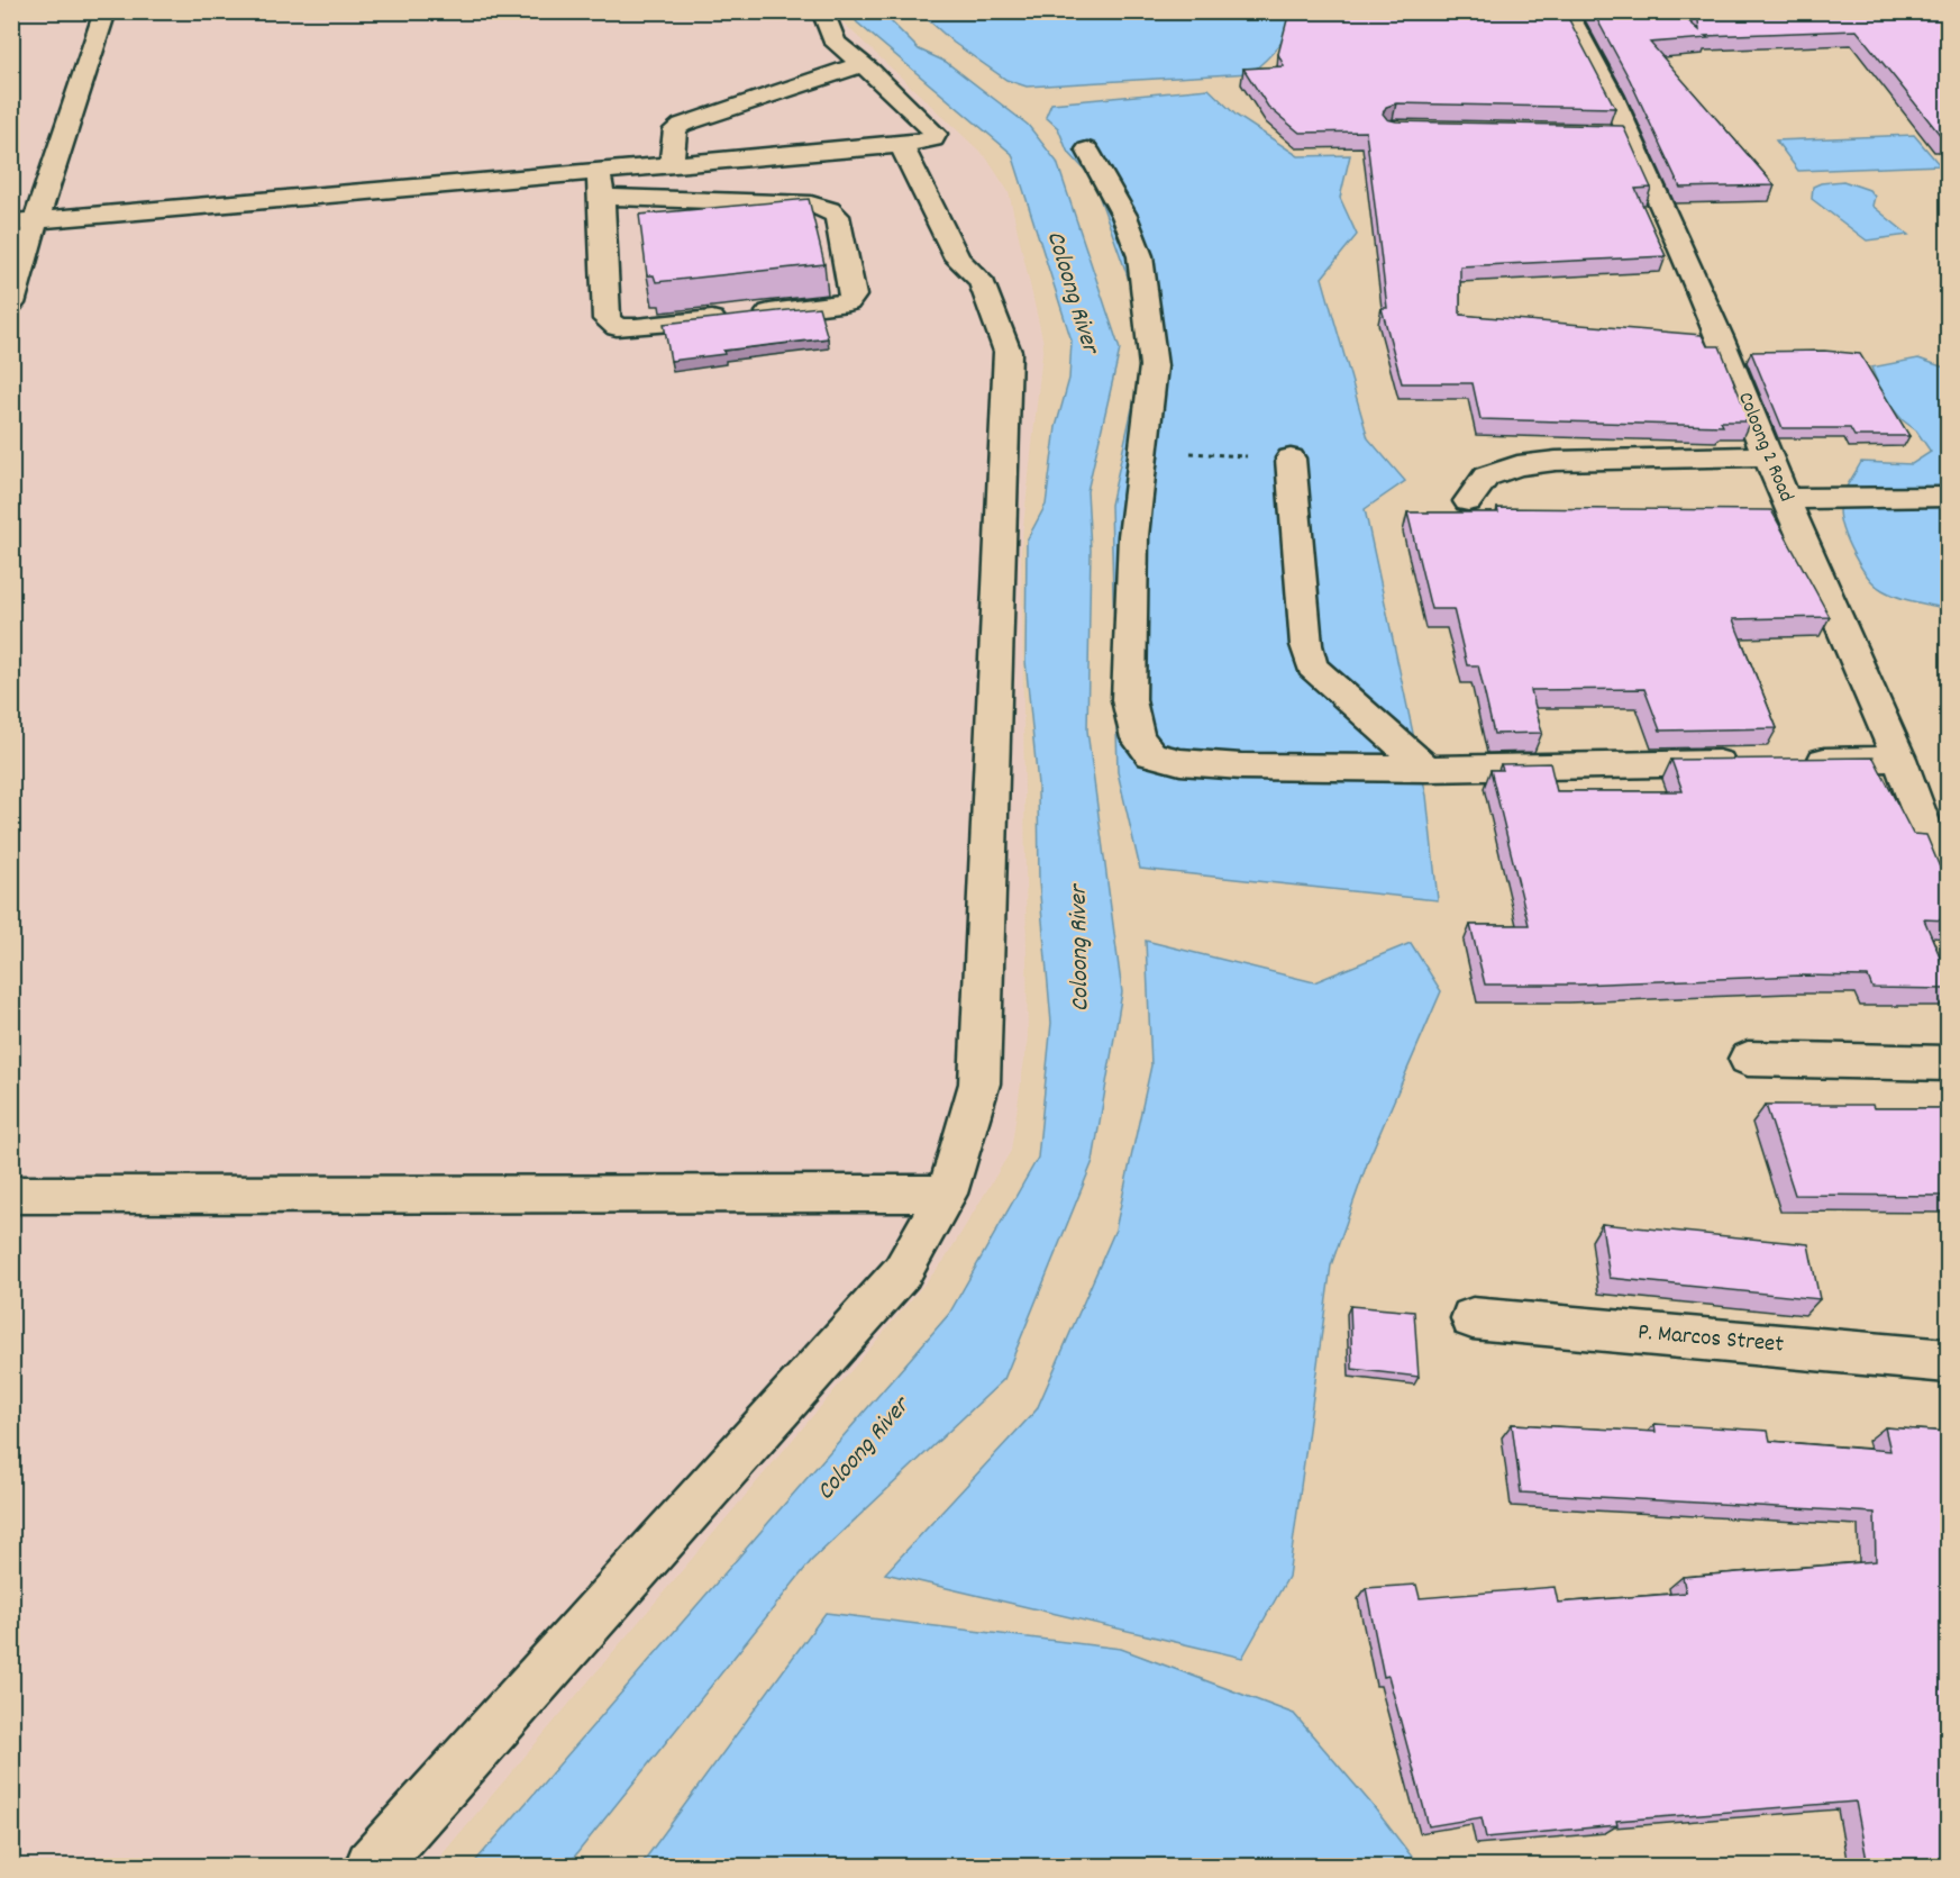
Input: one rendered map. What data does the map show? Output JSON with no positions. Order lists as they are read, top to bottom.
{
  "streets": {
    "street": ["Coloong 2 Road", "P. Marcos Street"]
  },
  "water": ["Coloong River"]
}
